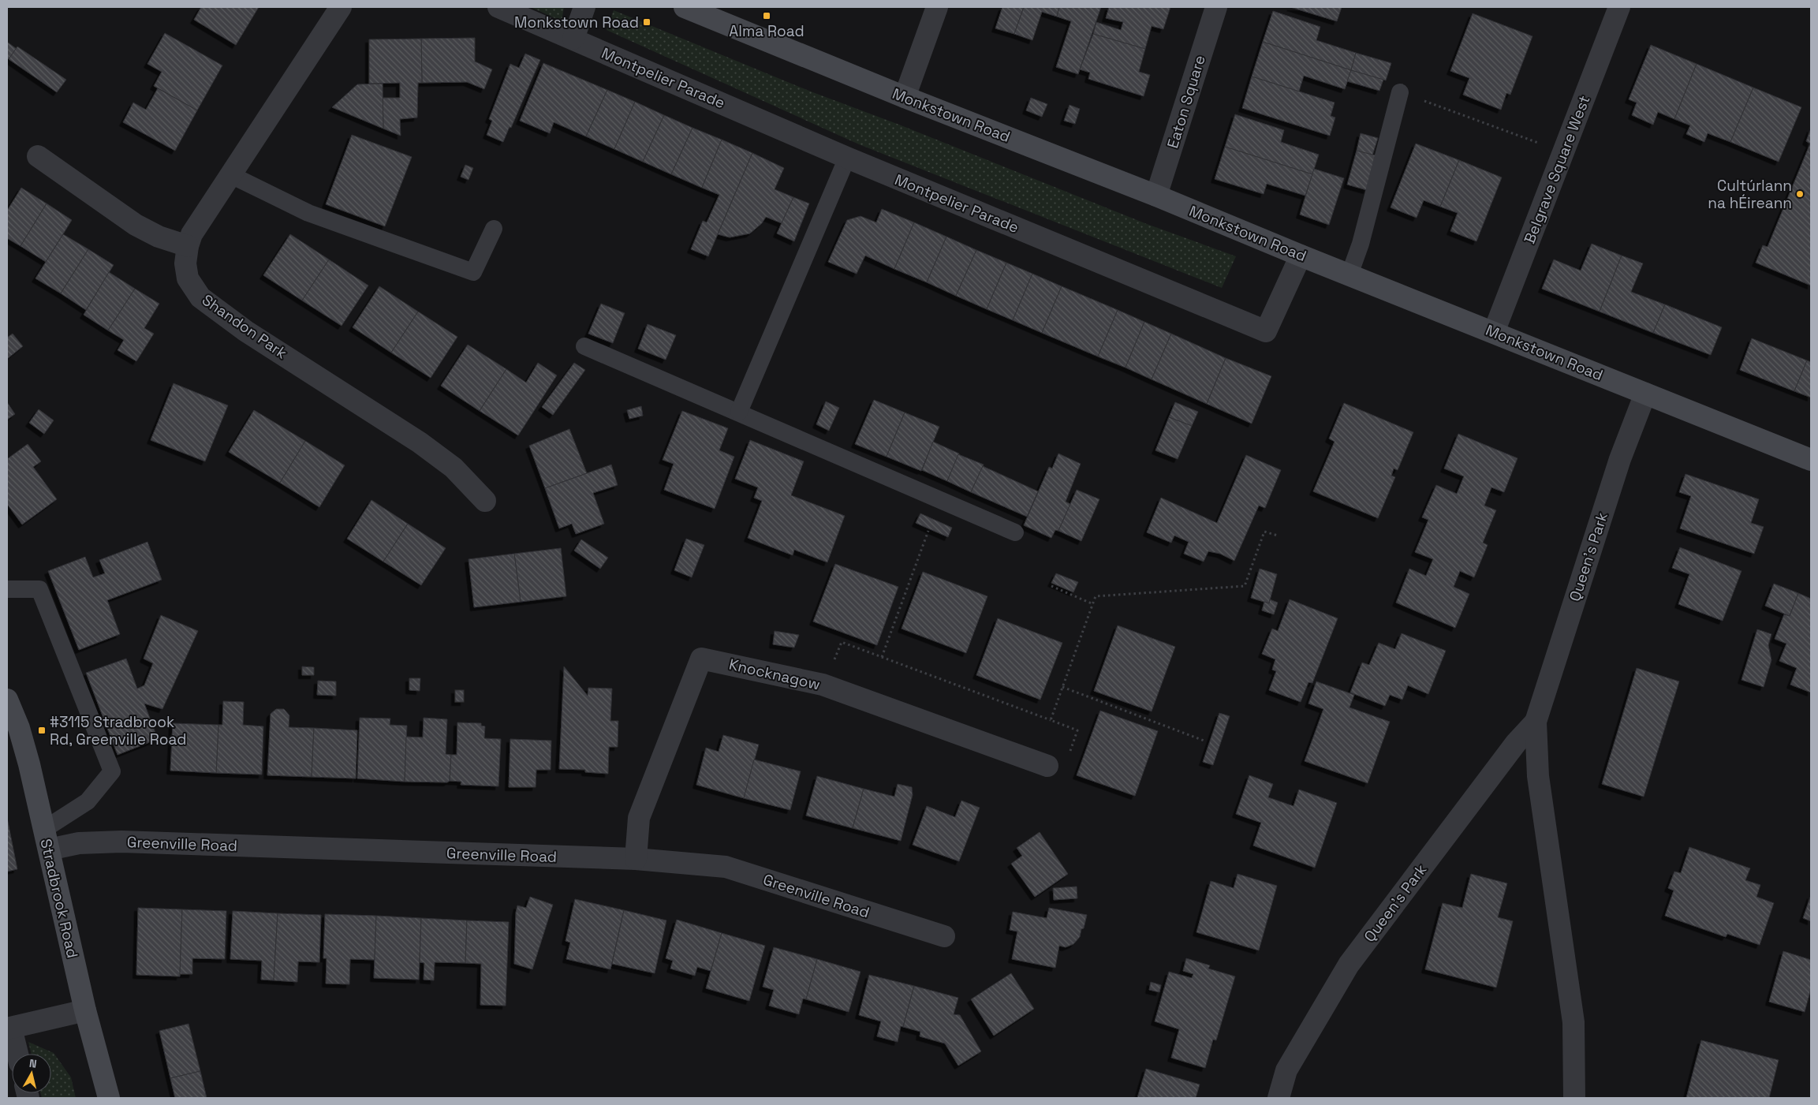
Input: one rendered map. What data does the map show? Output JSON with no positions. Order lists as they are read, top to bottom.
{
  "streets": {
    "main road": ["Monkstown Road", "Stradbrook Road"],
    "street": [
      "Montpelier Parade",
      "Eaton Square",
      "Belgrave Square West",
      "Shandon Park",
      "Queen's Park",
      "Knocknagow",
      "Greenville Road"
    ]
  },
  "crossings": [
    ["Montpelier Parade", "Monkstown Road"],
    ["Eaton Square", "Monkstown Road"],
    ["Monkstown Road", "Belgrave Square West"],
    ["Monkstown Road", "Queen's Park"],
    ["Knocknagow", "Greenville Road"],
    ["Greenville Road", "Stradbrook Road"]
  ],
  "places": {
    "transit": ["Alma Road", "Monkstown Road", "#3115 Stradbrook Rd, Greenville Road"],
    "other": ["Cultúrlann na hÉireann"]
  },
  "north": "top"
}
